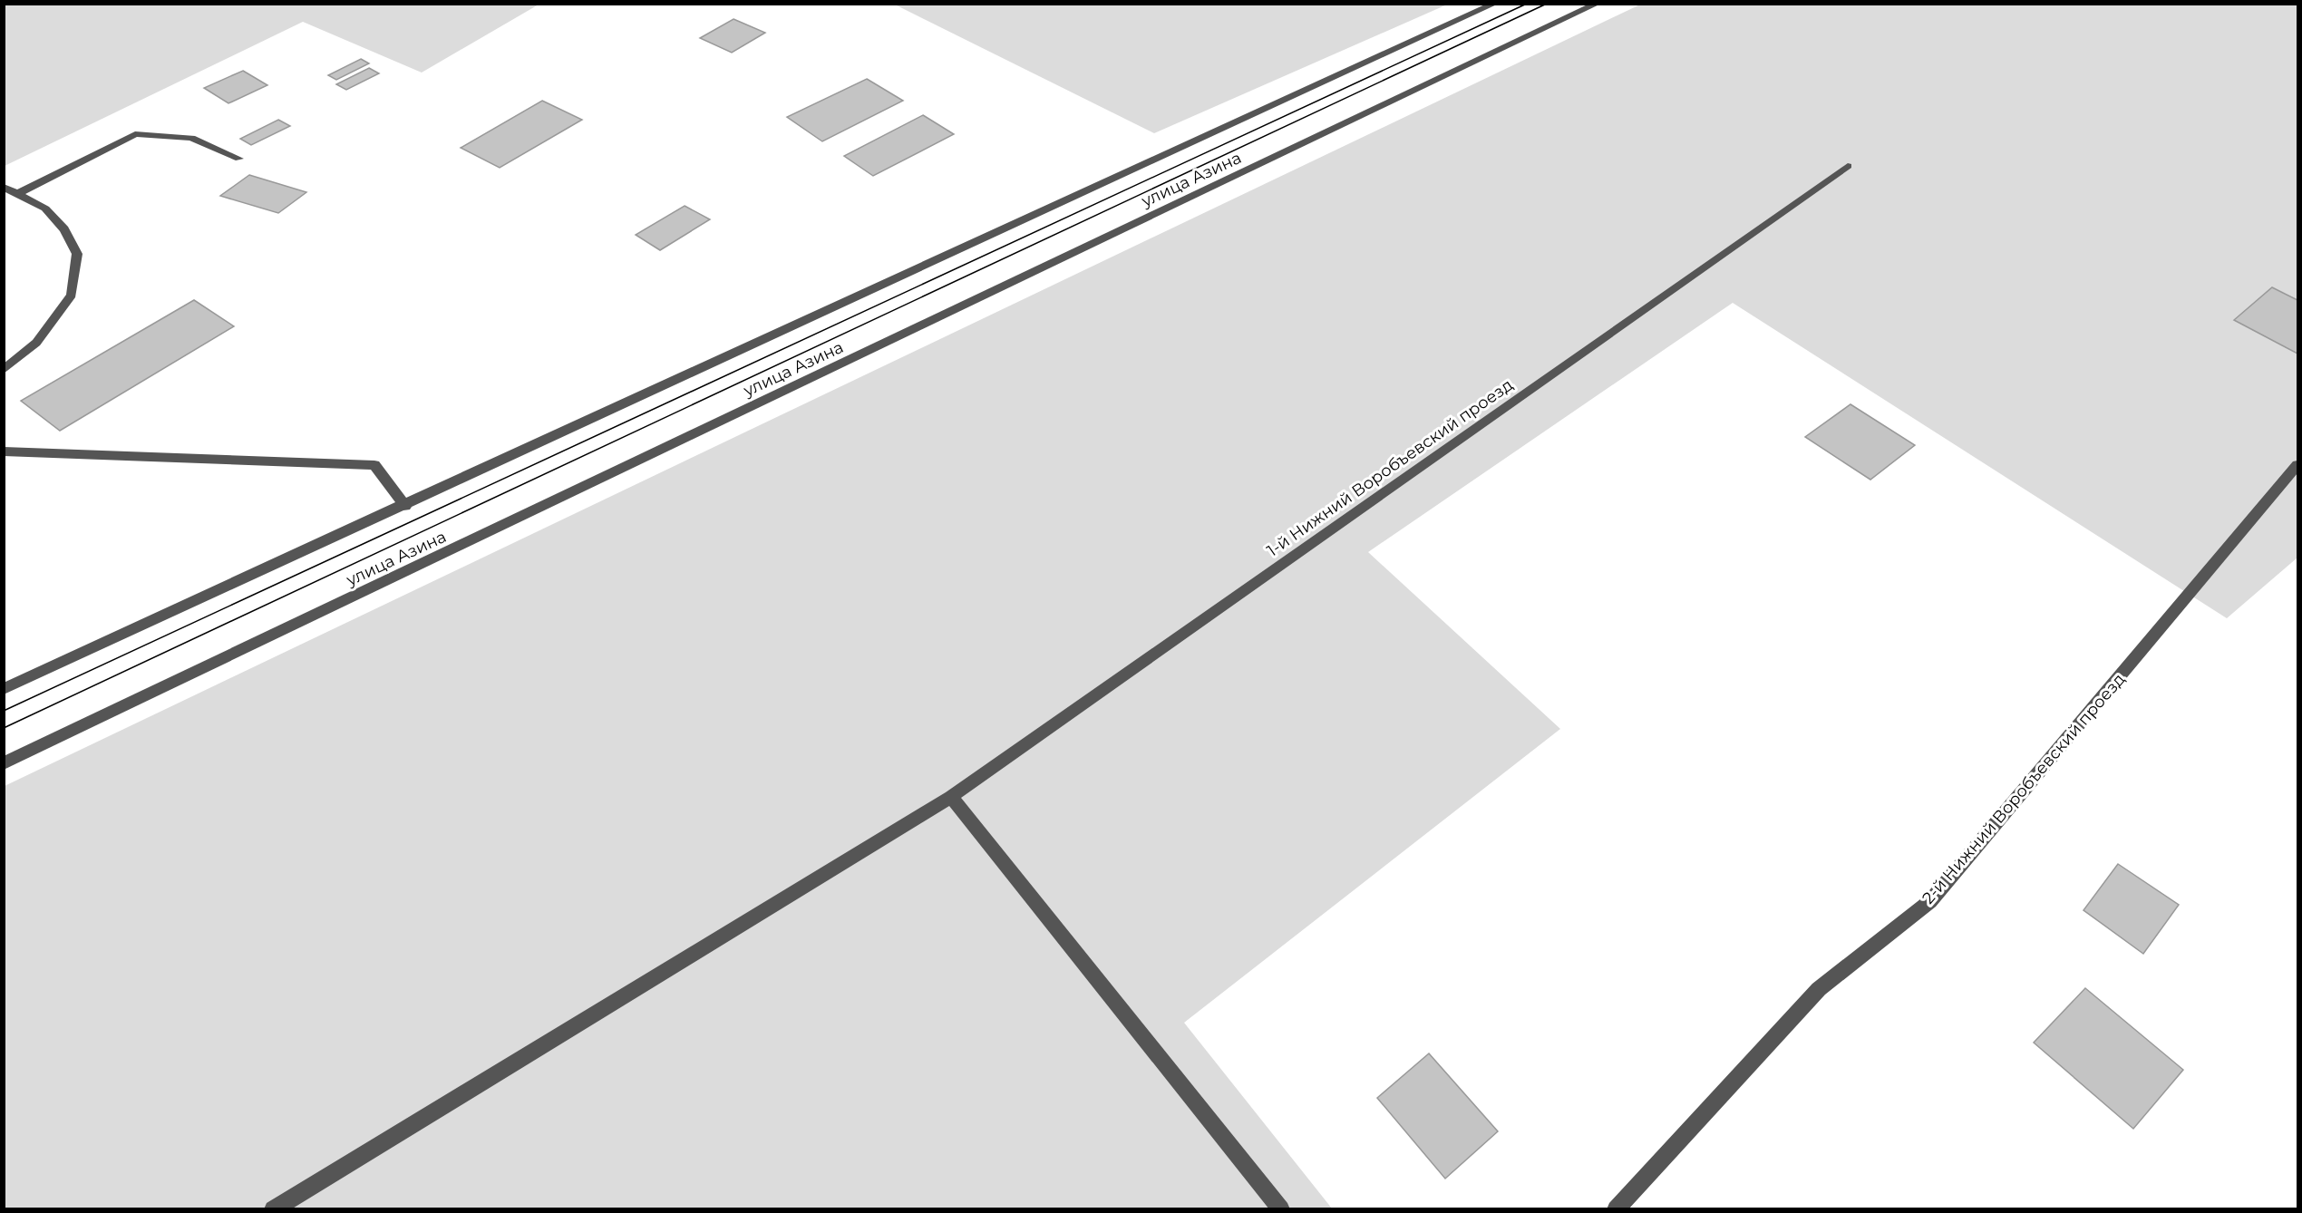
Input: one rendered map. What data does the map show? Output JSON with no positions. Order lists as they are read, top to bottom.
{
  "streets": {
    "street": ["улица Азина", "1-й Нижний Воробъевский проезд", "2-й Нижний Воробъевский проезд"]
  }
}
